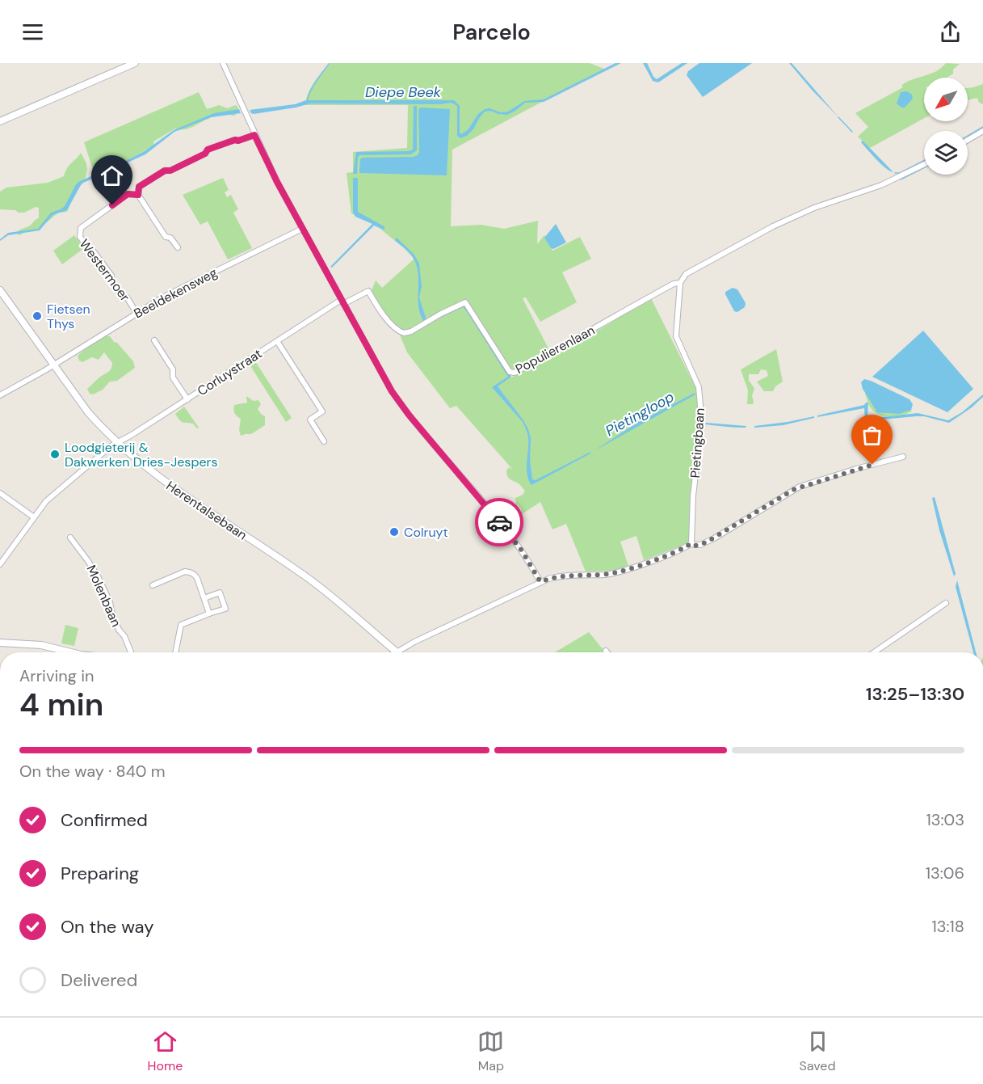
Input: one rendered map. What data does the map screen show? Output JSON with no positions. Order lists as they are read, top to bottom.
{
  "streets": {
    "main road": ["Herentalsebaan"],
    "street": [
      "Westermoer",
      "Beeldekensweg",
      "Populierenlaan",
      "Corluystraat",
      "Pietingbaan",
      "Molenbaan"
    ]
  },
  "crossings": [
    ["Westermoer", "Beeldekensweg"],
    ["Beeldekensweg", "Herentalsebaan"],
    ["Populierenlaan", "Corluystraat"],
    ["Populierenlaan", "Pietingbaan"],
    ["Corluystraat", "Herentalsebaan"]
  ],
  "water": ["Diepe Beek", "Pietingloop"],
  "places": ["Fietsen Thys", "Loodgieterij & Dakwerken Dries-Jespers", "Colruyt"],
  "north": "bottom left",
  "page": {
    "header": "Parcelo",
    "heading": ["4 min", "Arriving in", "13:25–13:30"],
    "bar": "On the way · 840 m",
    "list": [
      ["Confirmed", "13:03"],
      ["Preparing", "13:06"],
      ["On the way", "13:18"],
      "Delivered"
    ],
    "tabs": ["Home", "Map", "Saved"]
  }
}
